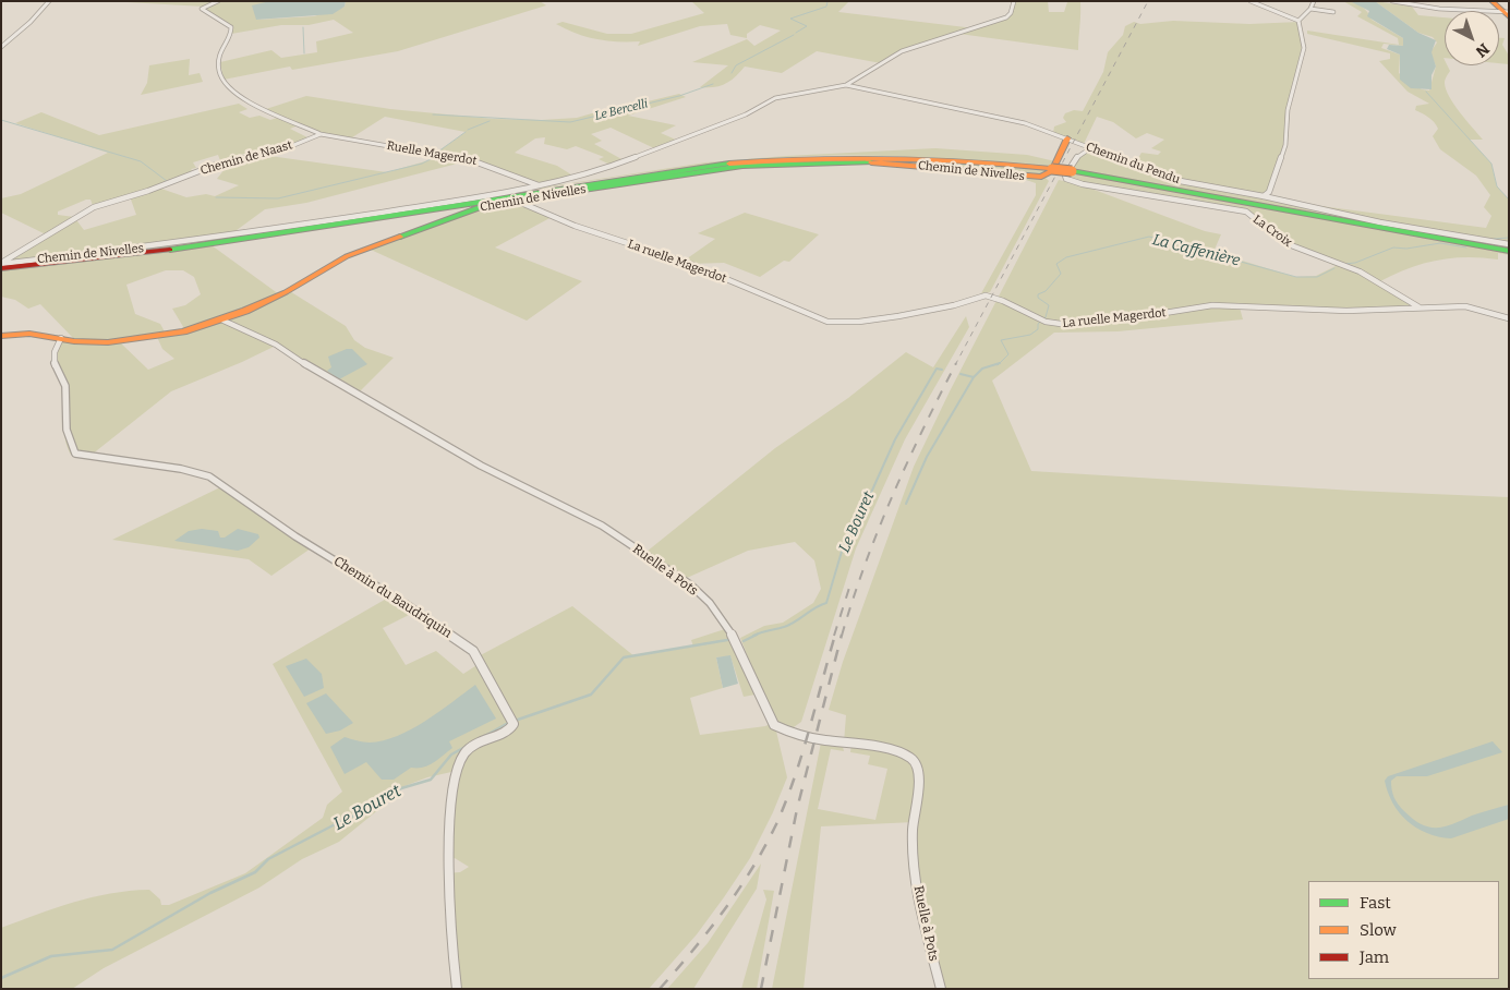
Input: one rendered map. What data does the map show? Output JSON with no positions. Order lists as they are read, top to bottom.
{
  "streets": {
    "main road": ["Chemin de Nivelles"],
    "street": [
      "Ruelle Magerdot",
      "Chemin de Naast",
      "Chemin du Pendu",
      "La Croix",
      "La ruelle Magerdot",
      "Ruelle à Pots",
      "Chemin du Baudriquin"
    ]
  },
  "crossings": [
    ["Ruelle Magerdot", "Chemin de Naast"],
    ["Ruelle Magerdot", "Chemin de Nivelles"],
    ["Chemin de Naast", "Chemin de Nivelles"],
    ["Chemin du Pendu", "Chemin de Nivelles"],
    ["Chemin du Pendu", "La Croix"],
    ["Chemin de Nivelles", "La ruelle Magerdot"],
    ["Chemin de Nivelles", "Ruelle à Pots"],
    ["Chemin de Nivelles", "Chemin du Baudriquin"],
    ["La Croix", "La ruelle Magerdot"]
  ],
  "water": ["Le Bercelli", "La Caffenière", "Le Bouret"],
  "legend": ["Fast", "Slow", "Jam"],
  "north": "bottom right"
}
